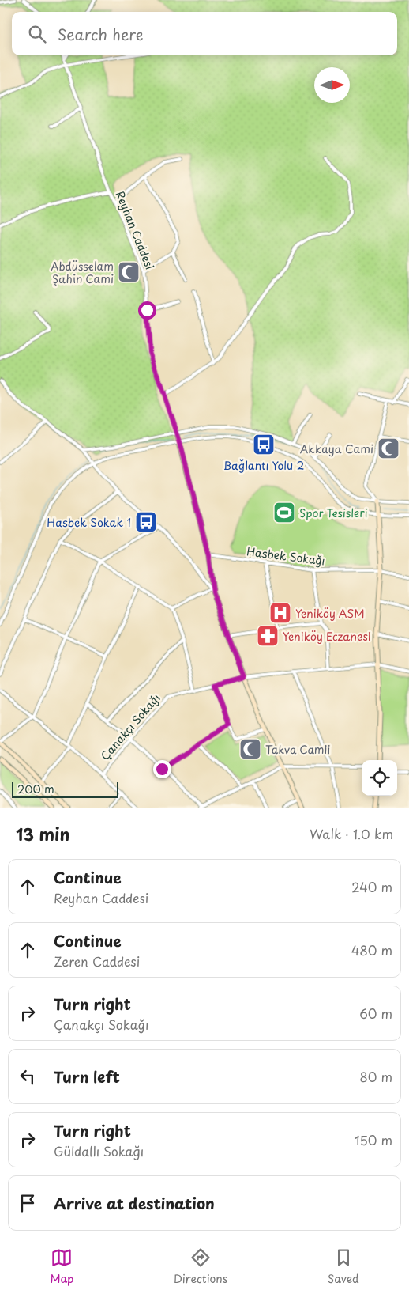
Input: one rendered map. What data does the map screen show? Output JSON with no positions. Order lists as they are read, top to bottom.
{
  "streets": {
    "street": ["Reyhan Caddesi", "Hasbek Sokağı", "Çanakçı Sokağı"]
  },
  "places": {
    "mosque": ["Abdüsselam Şahin Cami", "Akkaya Cami", "Takva Camii"],
    "bus stop": ["Bağlantı Yolu 2", "Hasbek Sokak 1"],
    "sports": ["Spor Tesisleri"],
    "hospital": ["Yeniköy ASM"],
    "pharmacy": ["Yeniköy Eczanesi"]
  },
  "scale_bar": "200 m",
  "north": "right",
  "page": {
    "search": "Search here",
    "scale": "200 m",
    "heading": ["13 min", "Walk · 1.0 km"],
    "list": [
      ["Continue", "Reyhan Caddesi", "240 m"],
      ["Continue", "Zeren Caddesi", "480 m"],
      ["Turn right", "Çanakçı Sokağı", "60 m"],
      ["Turn left", "80 m"],
      ["Turn right", "Güldallı Sokağı", "150 m"],
      "Arrive at destination"
    ],
    "nav": ["Map", "Directions", "Saved"]
  }
}
